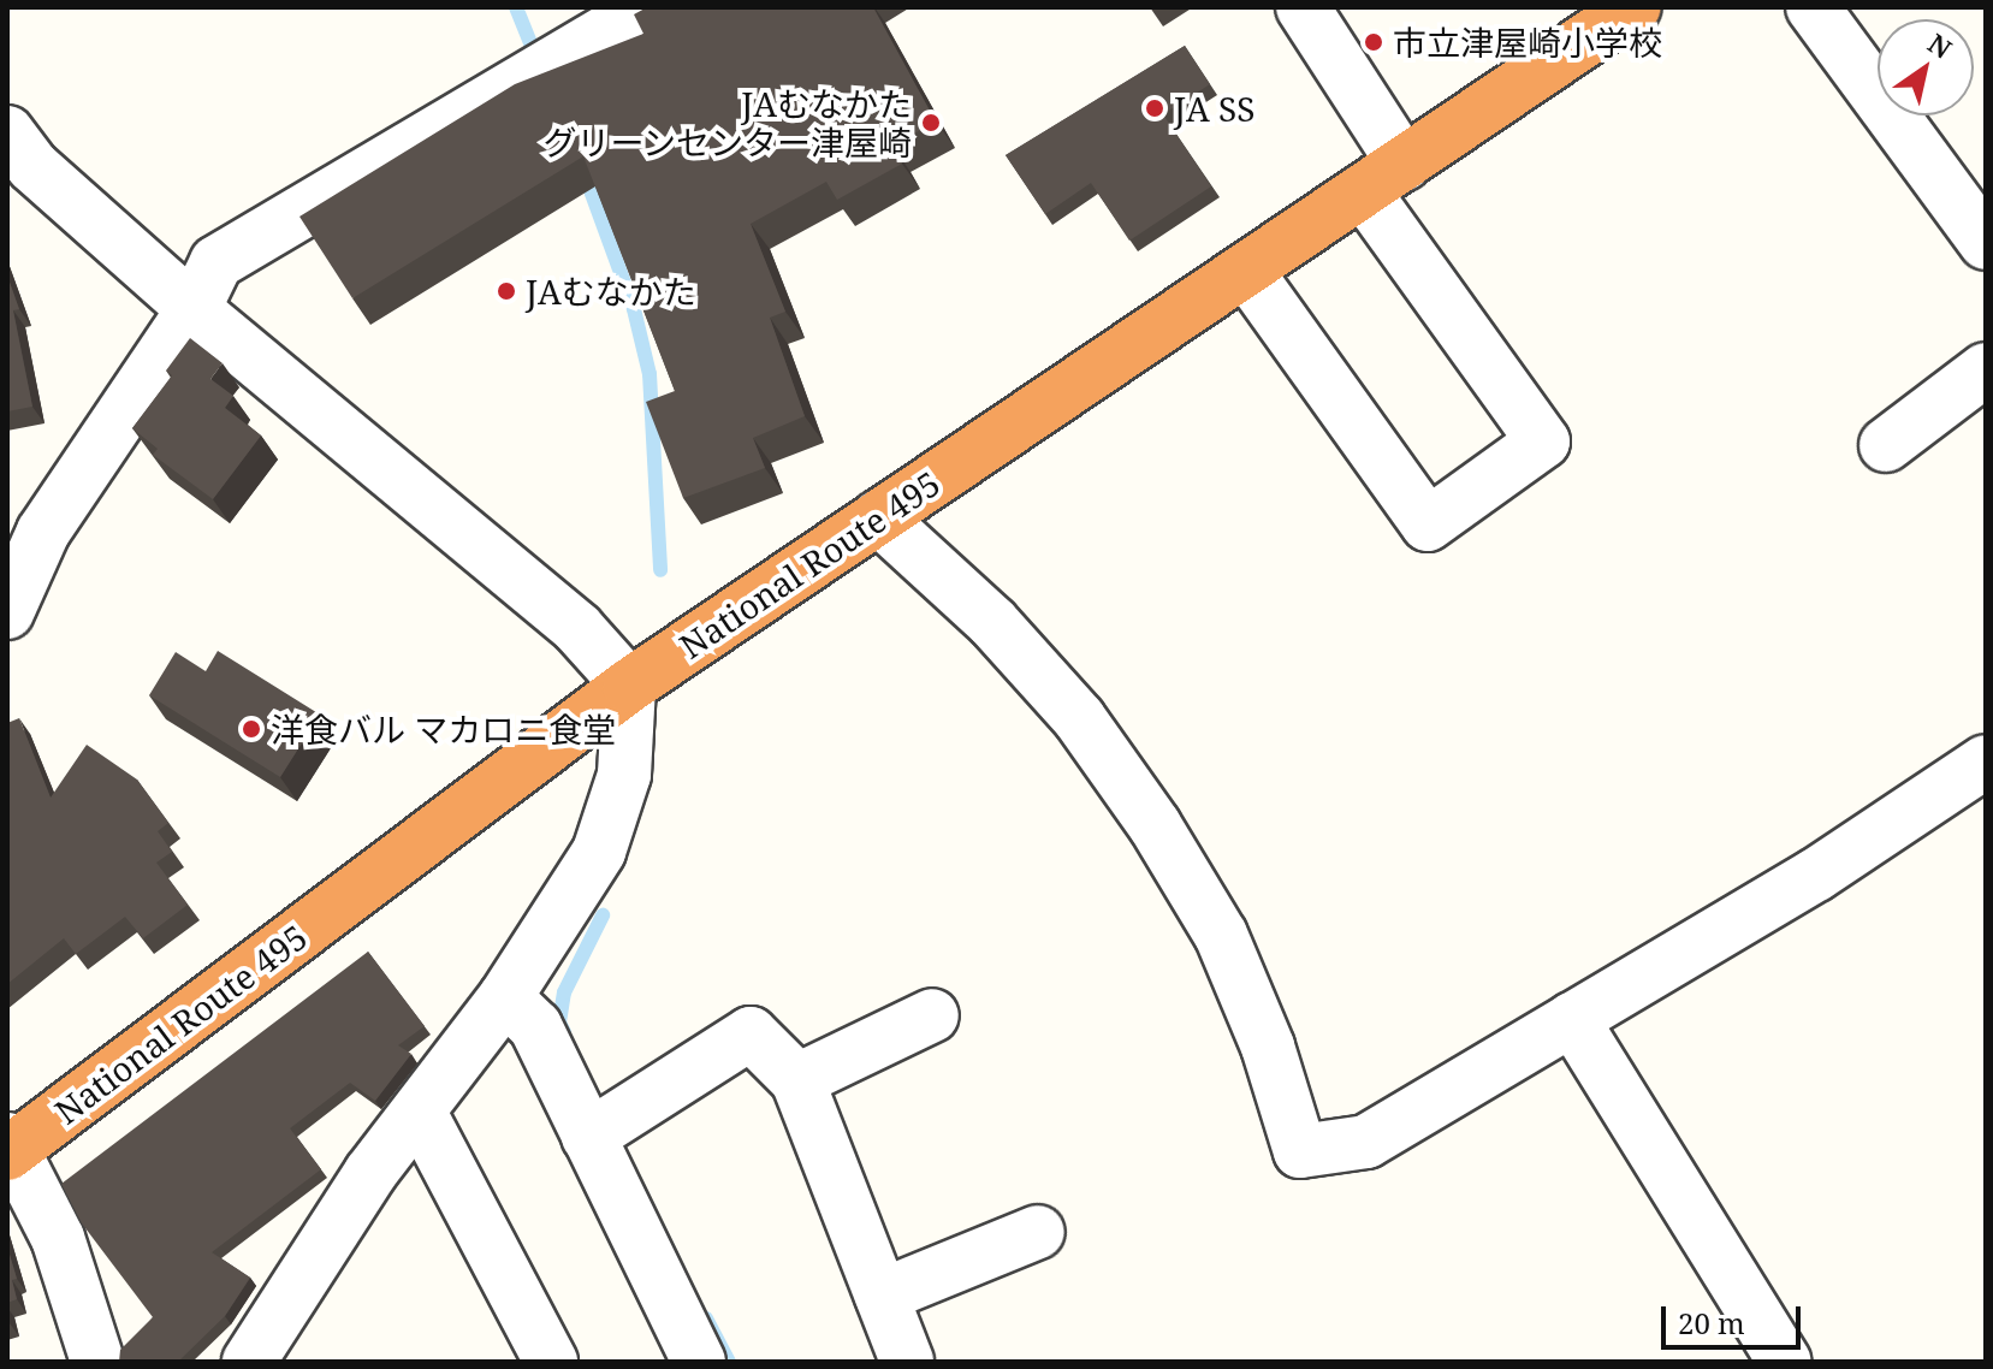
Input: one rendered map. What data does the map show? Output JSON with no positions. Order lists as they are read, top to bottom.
{
  "streets": {
    "highway": ["National Route 495"]
  },
  "places": [
    "市立津屋崎小学校",
    "JA SS",
    "JAむなかた グリーンセンター津屋崎",
    "JAむなかた",
    "洋食バル マカロニ食堂"
  ],
  "scale_bar": "20 m",
  "north": "top right"
}
